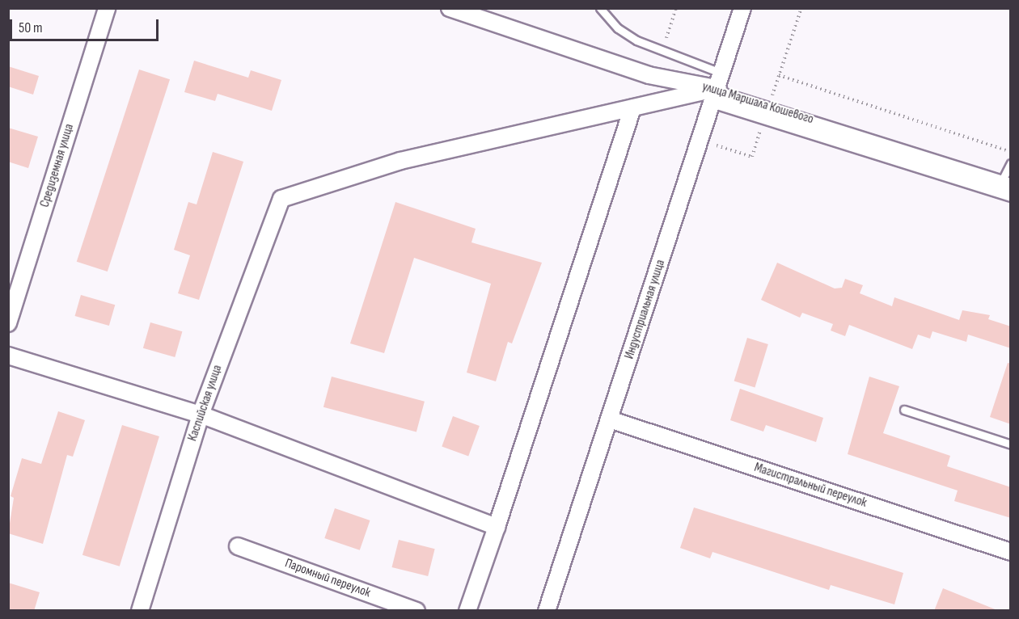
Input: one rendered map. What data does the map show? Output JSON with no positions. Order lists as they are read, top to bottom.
{
  "streets": {
    "street": [
      "улица Маршала Кошевого",
      "Средиземная улица",
      "Индустриальная улица",
      "Каспийская улица",
      "Магистральный переулок",
      "Паромный переулок"
    ]
  },
  "crossings": [
    ["улица Маршала Кошевого", "Индустриальная улица"],
    ["Индустриальная улица", "Магистральный переулок"]
  ],
  "scale_bar": "50 m"
}
